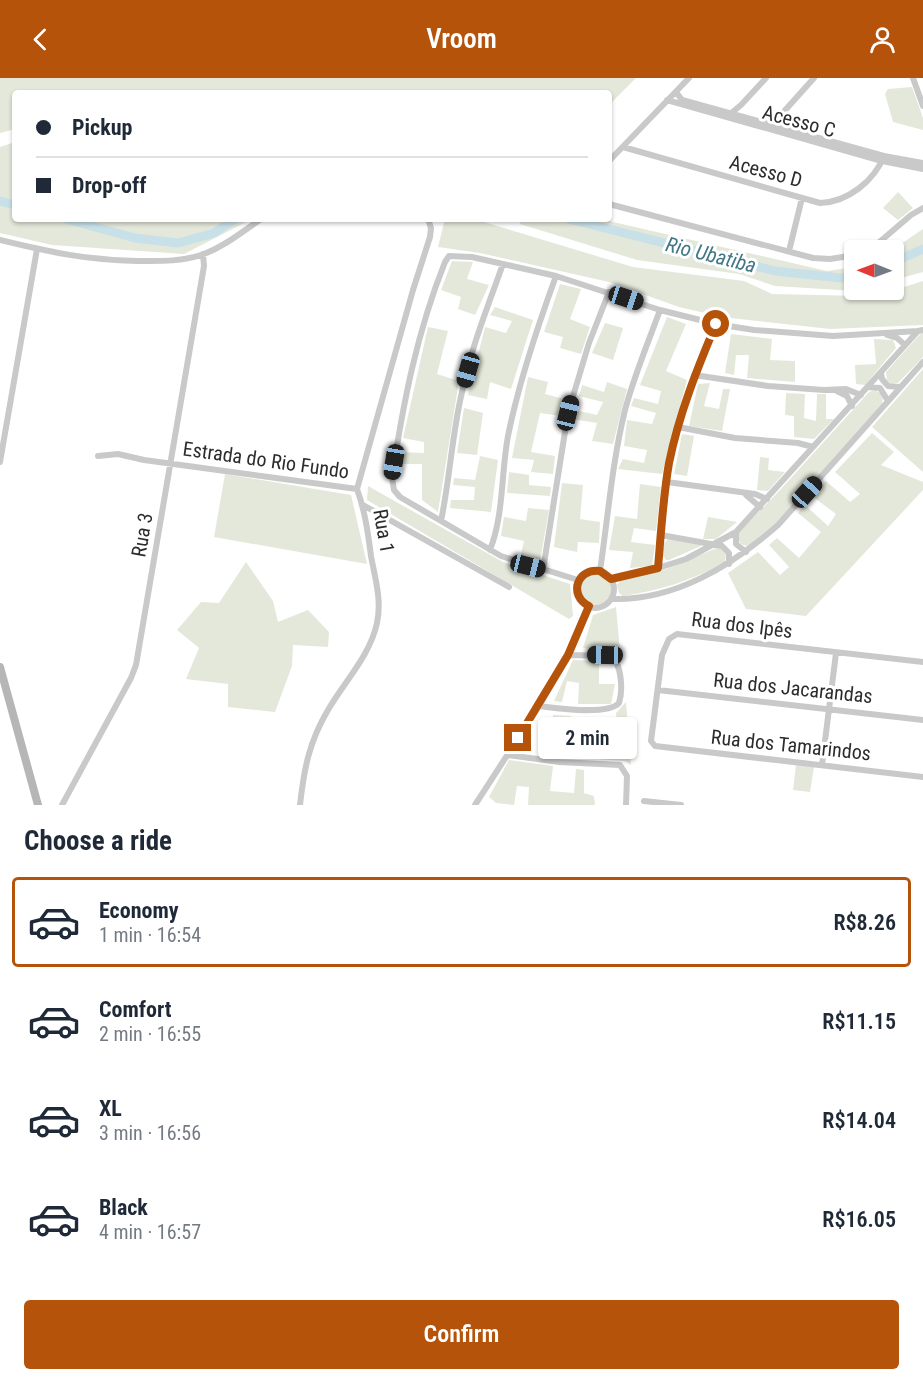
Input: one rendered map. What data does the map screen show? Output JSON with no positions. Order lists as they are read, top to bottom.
{
  "streets": {
    "street": [
      "Acesso C",
      "Acesso D",
      "Estrada do Rio Fundo",
      "Rua 1",
      "Rua 3",
      "Rua dos Ipês",
      "Rua dos Jacarandas",
      "Rua dos Tamarindos"
    ]
  },
  "crossings": [
    ["Acesso C", "Acesso D"],
    ["Estrada do Rio Fundo", "Rua 1"],
    ["Estrada do Rio Fundo", "Rua 3"],
    ["Rua dos Ipês", "Rua dos Jacarandas"],
    ["Rua dos Ipês", "Rua dos Tamarindos"]
  ],
  "water": ["Rio Ubatiba"],
  "north": "left",
  "page": {
    "header": "Vroom",
    "banner": ["Pickup", "Drop-off"],
    "bubble": "2 min",
    "heading": "Choose a ride",
    "list": [
      {
        "name": "Economy",
        "note": "1 min · 16:54",
        "value": "R$8.26"
      },
      {
        "name": "Comfort",
        "note": "2 min · 16:55",
        "value": "R$11.15"
      },
      {
        "name": "XL",
        "note": "3 min · 16:56",
        "value": "R$14.04"
      },
      {
        "name": "Black",
        "note": "4 min · 16:57",
        "value": "R$16.05"
      }
    ],
    "buttons": "Confirm"
  }
}
